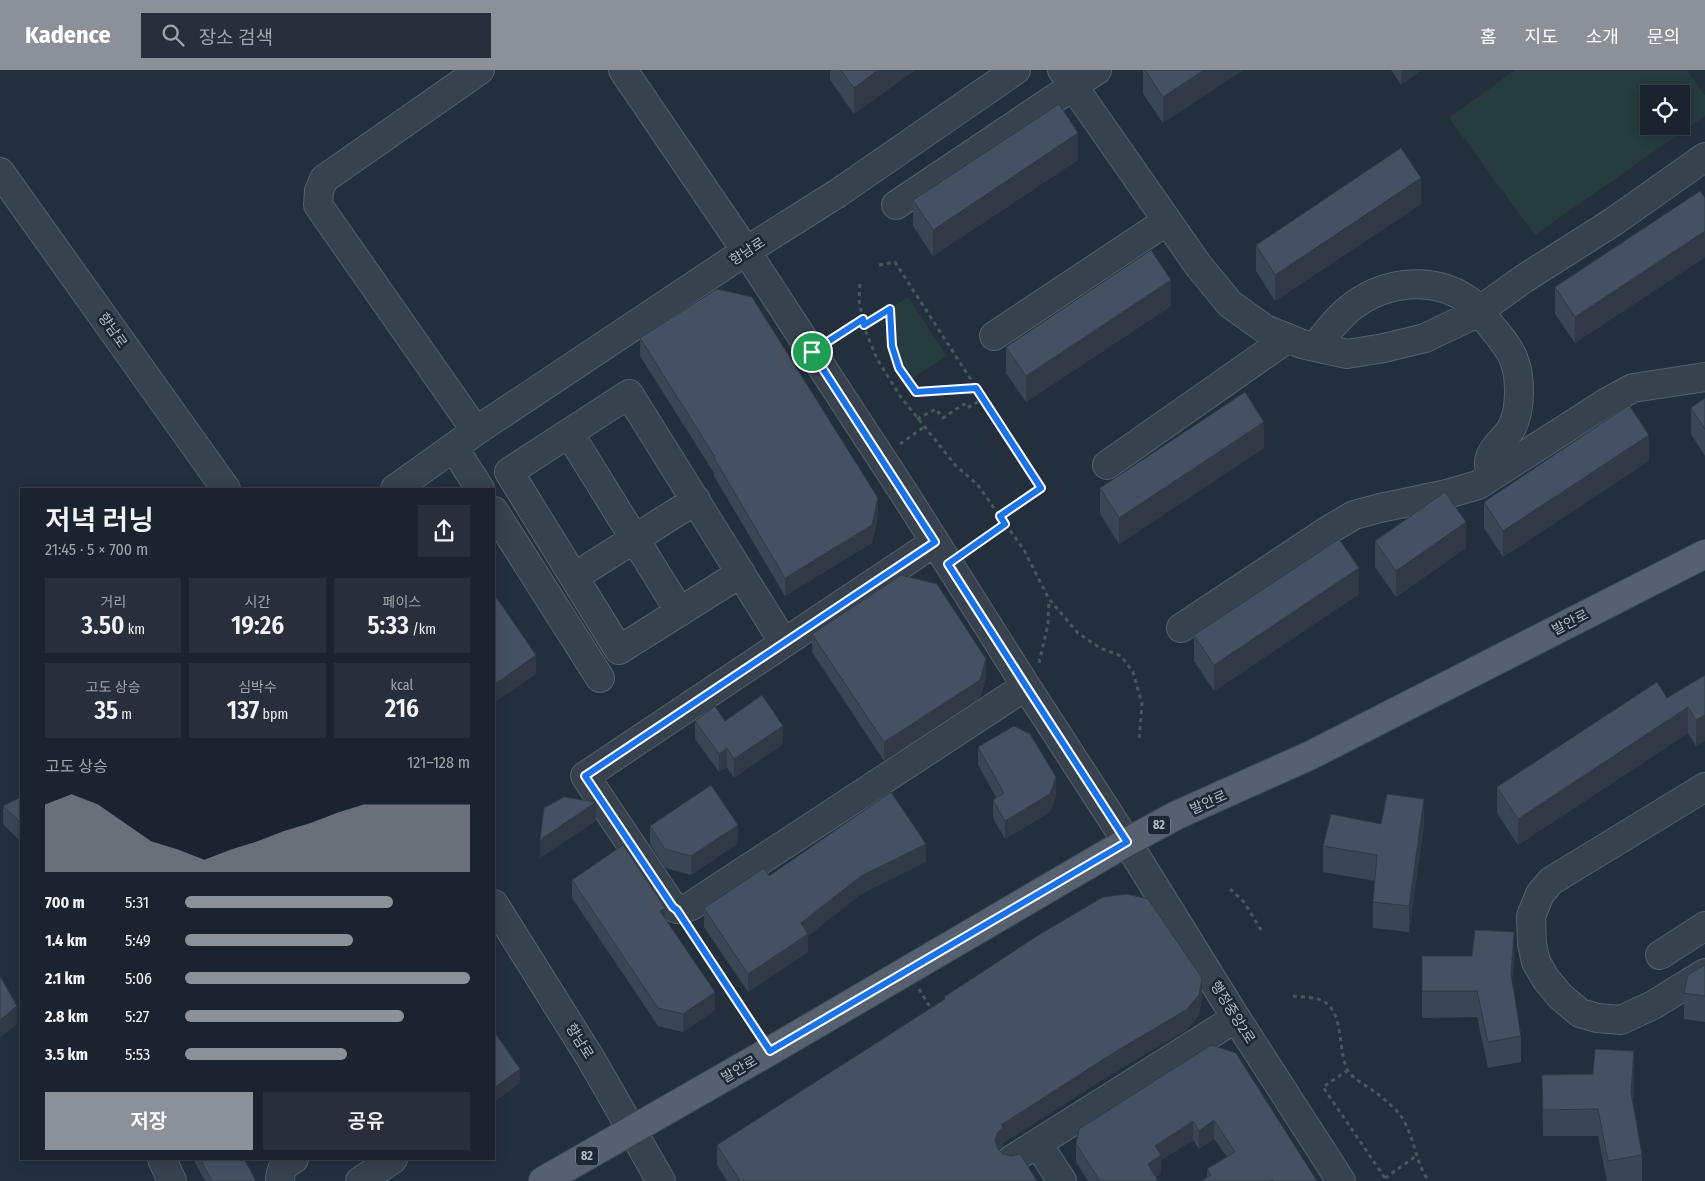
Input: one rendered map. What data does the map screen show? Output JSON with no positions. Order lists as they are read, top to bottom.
{
  "streets": {
    "main road": ["발안로", "82"],
    "street": ["향남로", "행정중앙2로"]
  },
  "crossings": [
    ["향남로", "발안로"],
    ["향남로", "행정중앙2로"],
    ["발안로", "행정중앙2로"]
  ],
  "page": {
    "header": "Kadence",
    "search": "장소 검색",
    "nav": [
      "홈",
      "지도",
      "소개",
      "문의"
    ],
    "heading": ["저녁 러닝", "21:45 · 5 × 700 m"],
    "stats": [
      ["거리", "3.50 km"],
      ["시간", "19:26"],
      ["페이스", "5:33 /km"],
      ["고도 상승", "35 m"],
      ["심박수", "137 bpm"],
      ["kcal", "216"]
    ],
    "chart": ["고도 상승", "121–128 m"],
    "list": [
      {
        "name": "700 m",
        "note": "5:31"
      },
      {
        "name": "1.4 km",
        "note": "5:49"
      },
      {
        "name": "2.1 km",
        "note": "5:06"
      },
      {
        "name": "2.8 km",
        "note": "5:27"
      },
      {
        "name": "3.5 km",
        "note": "5:53"
      }
    ],
    "buttons": ["저장", "공유"]
  }
}
